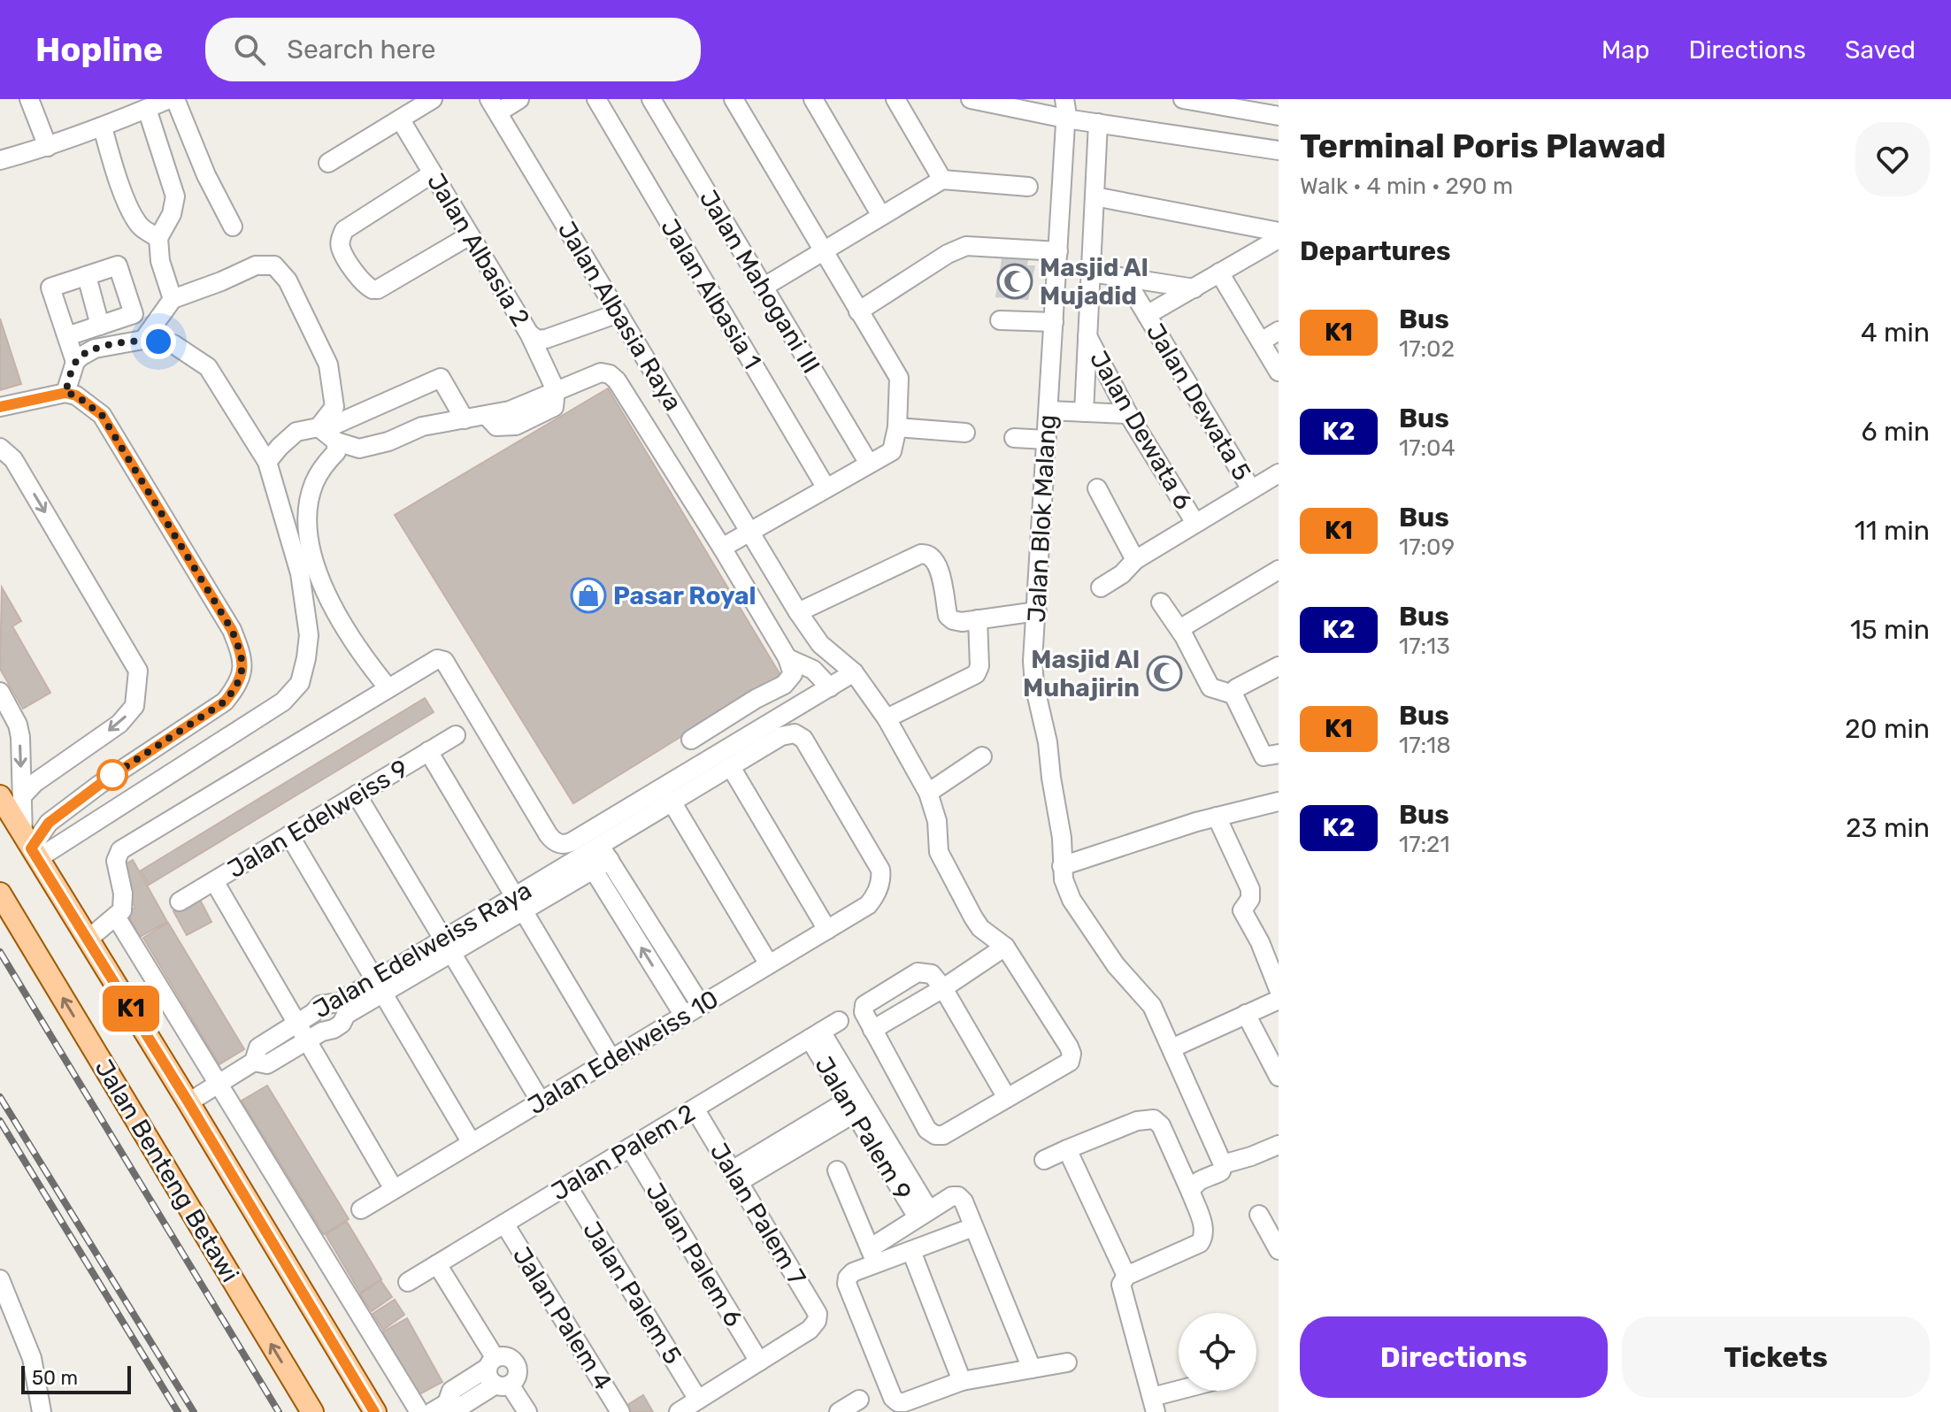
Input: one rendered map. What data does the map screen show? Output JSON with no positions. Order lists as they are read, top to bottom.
{
  "streets": {
    "main road": ["Jalan Benteng Betawi"],
    "street": [
      "Jalan Albasia 2",
      "Jalan Mahogani III",
      "Jalan Albasia 1",
      "Jalan Albasia Raya",
      "Jalan Dewata 5",
      "Jalan Dewata 6",
      "Jalan Blok Malang",
      "Jalan Edelweiss 9",
      "Jalan Edelweiss Raya",
      "Jalan Edelweiss 10",
      "Jalan Palem 9",
      "Jalan Palem 2",
      "Jalan Palem 7",
      "Jalan Palem 6",
      "Jalan Palem 5",
      "Jalan Palem 4"
    ]
  },
  "crossings": [
    ["Jalan Albasia 2", "Jalan Albasia Raya"],
    ["Jalan Edelweiss Raya", "Jalan Edelweiss 10"],
    ["Jalan Palem 9", "Jalan Palem 2"],
    ["Jalan Palem 2", "Jalan Palem 7"],
    ["Jalan Palem 2", "Jalan Palem 6"],
    ["Jalan Palem 2", "Jalan Palem 5"],
    ["Jalan Palem 2", "Jalan Palem 4"],
    ["Jalan Palem 7", "Jalan Palem 6"]
  ],
  "places": {
    "mosque": ["Masjid Al Mujadid", "Masjid Al Muhajirin"],
    "shop": ["Pasar Royal"]
  },
  "lines": ["bus line K1"],
  "scale_bar": "50 m",
  "page": {
    "header": "Hopline",
    "search": "Search here",
    "nav": ["Map", "Directions", "Saved"],
    "on_map": "K1",
    "heading": [
      ["Terminal Poris Plawad", "Walk · 4 min · 290 m"],
      "Departures"
    ],
    "list": [
      {
        "mark": "K1",
        "name": "Bus",
        "note": "17:02",
        "value": "4 min"
      },
      {
        "mark": "K2",
        "name": "Bus",
        "note": "17:04",
        "value": "6 min"
      },
      {
        "mark": "K1",
        "name": "Bus",
        "note": "17:09",
        "value": "11 min"
      },
      {
        "mark": "K2",
        "name": "Bus",
        "note": "17:13",
        "value": "15 min"
      },
      {
        "mark": "K1",
        "name": "Bus",
        "note": "17:18",
        "value": "20 min"
      },
      {
        "mark": "K2",
        "name": "Bus",
        "note": "17:21",
        "value": "23 min"
      }
    ],
    "buttons": ["Directions", "Tickets"],
    "scale": "50 m"
  }
}
